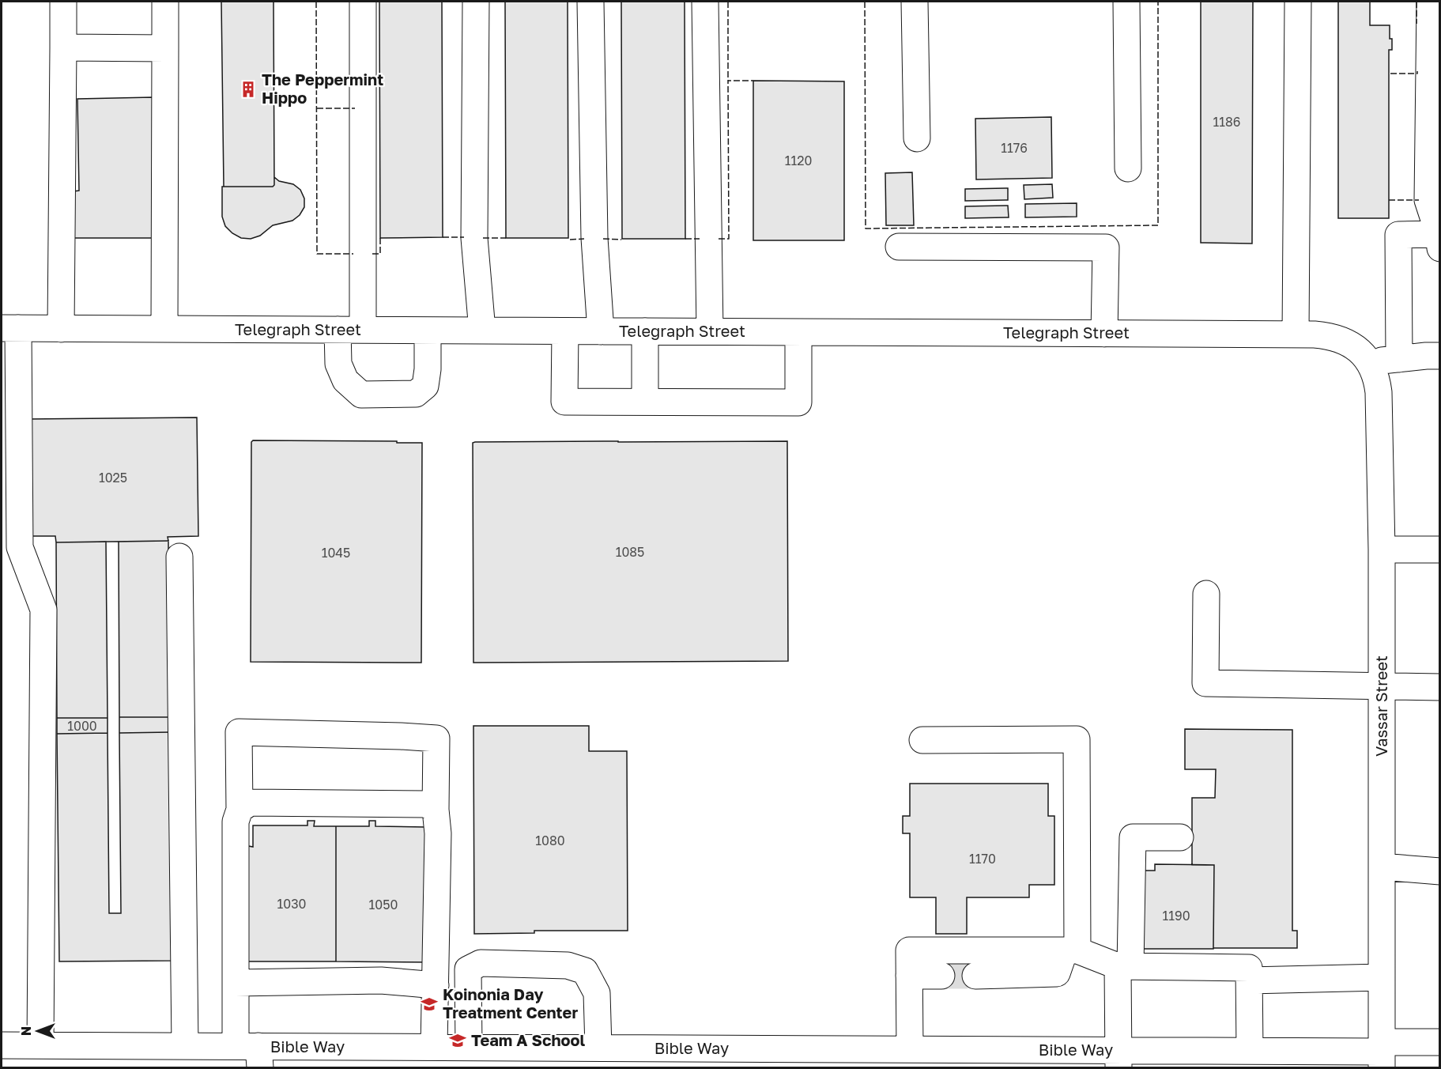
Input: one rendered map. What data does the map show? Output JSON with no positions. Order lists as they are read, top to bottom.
{
  "streets": {
    "street": ["Telegraph Street", "Vassar Street", "Bible Way"]
  },
  "crossings": [
    ["Telegraph Street", "Vassar Street"],
    ["Vassar Street", "Bible Way"]
  ],
  "places": {
    "building": ["The Peppermint Hippo"],
    "school or university": ["Koinonia Day Treatment Center", "Team A School"]
  },
  "house_numbers": [
    "1186",
    "1176",
    "1120",
    "1025",
    "1085",
    "1045",
    "1000",
    "1080",
    "1170",
    "1030",
    "1050",
    "1190"
  ],
  "north": "left"
}
